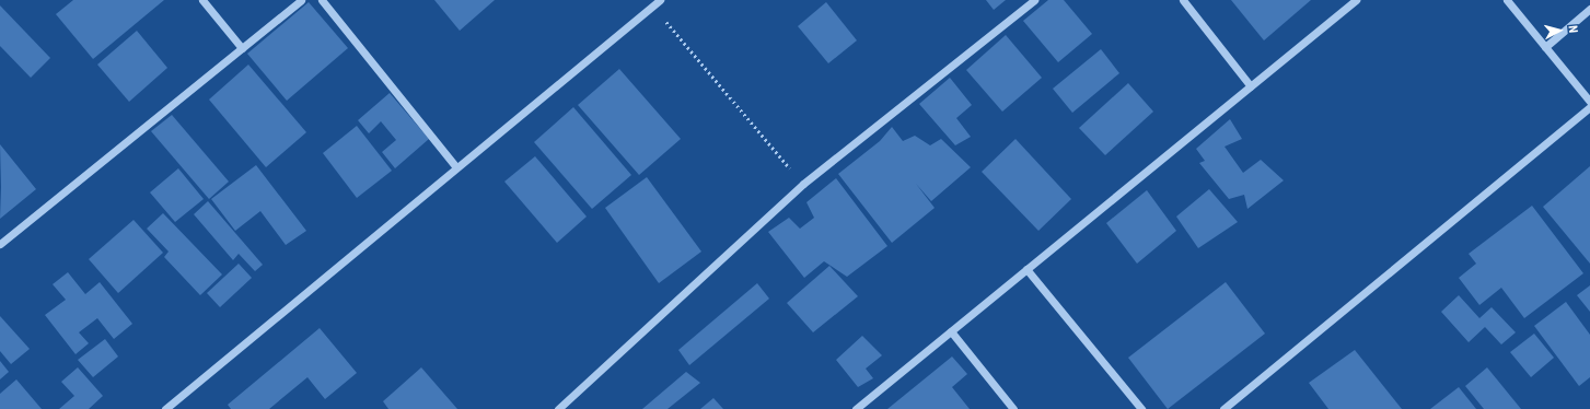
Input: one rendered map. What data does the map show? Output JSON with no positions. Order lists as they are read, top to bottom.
{
  "north": "right"
}
